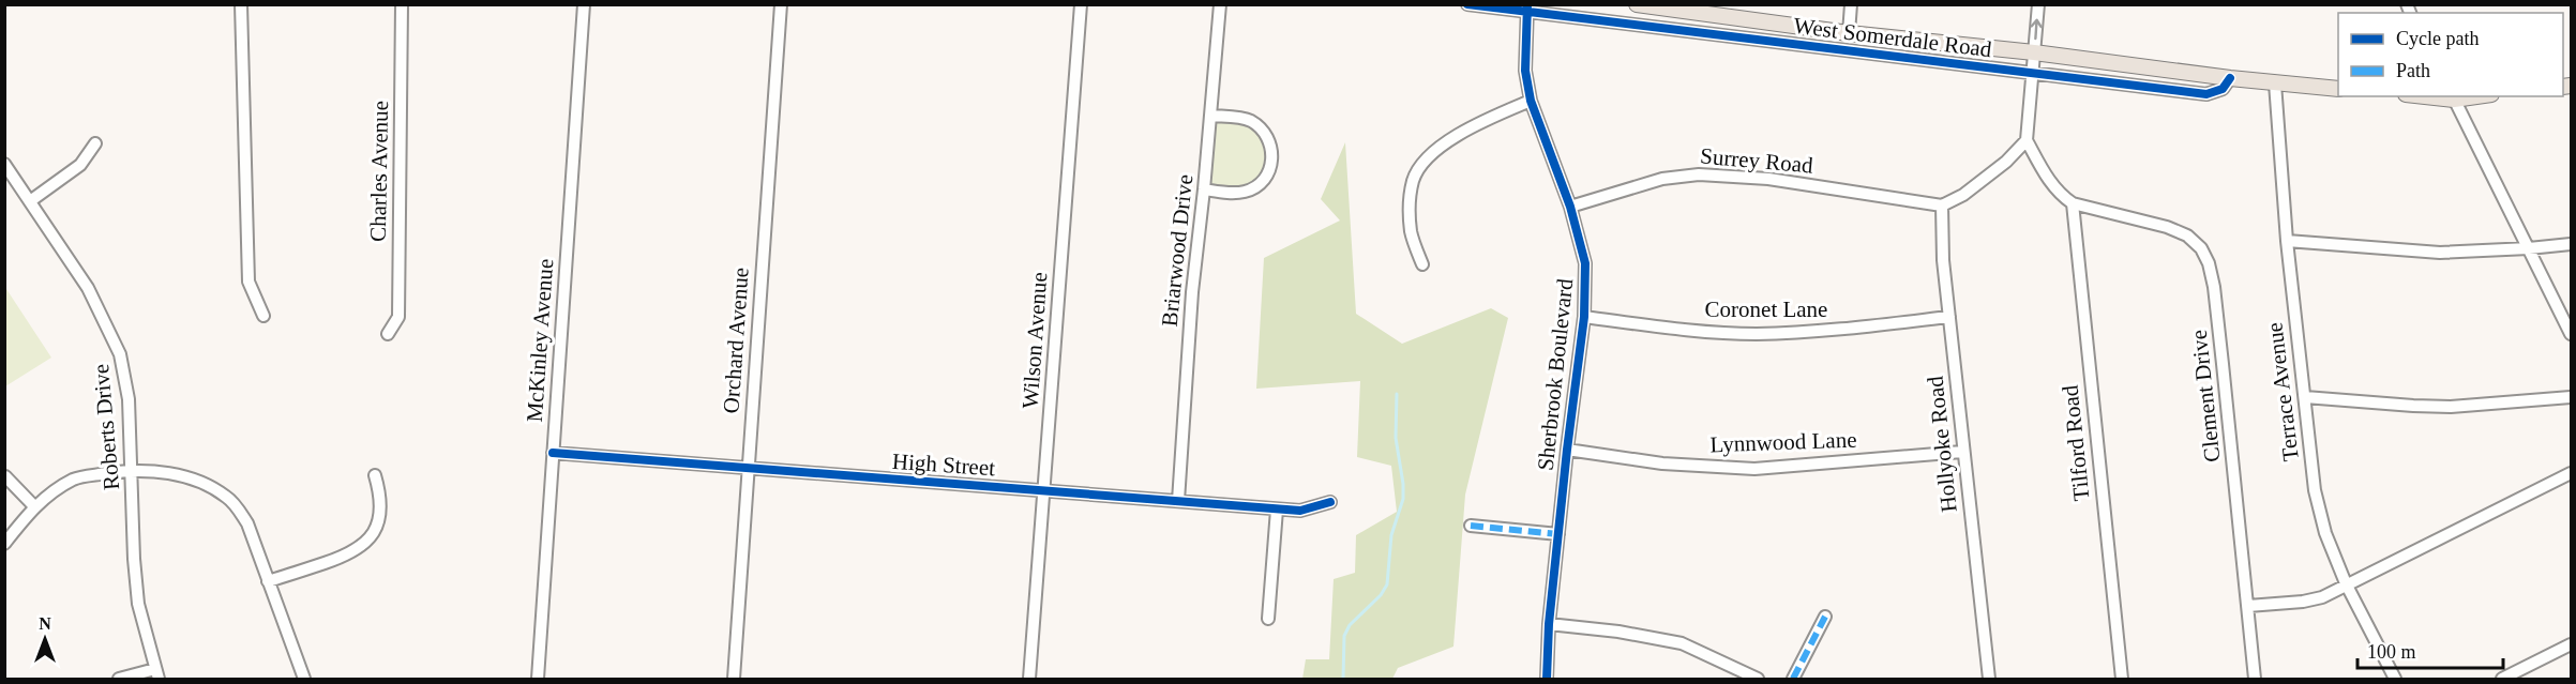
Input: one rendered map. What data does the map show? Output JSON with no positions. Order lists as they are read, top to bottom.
{
  "streets": {
    "main road": ["West Somerdale Road"],
    "street": [
      "Surrey Road",
      "Charles Avenue",
      "Briarwood Drive",
      "Coronet Lane",
      "McKinley Avenue",
      "Orchard Avenue",
      "Wilson Avenue",
      "Sherbrook Boulevard",
      "Terrace Avenue",
      "Clement Drive",
      "Roberts Drive",
      "Lynnwood Lane",
      "Tilford Road",
      "Hollyoke Road",
      "High Street"
    ]
  },
  "crossings": [
    ["West Somerdale Road", "Sherbrook Boulevard"],
    ["West Somerdale Road", "Terrace Avenue"],
    ["Surrey Road", "Sherbrook Boulevard"],
    ["Surrey Road", "Hollyoke Road"],
    ["Briarwood Drive", "High Street"],
    ["Coronet Lane", "Sherbrook Boulevard"],
    ["Coronet Lane", "Hollyoke Road"],
    ["McKinley Avenue", "High Street"],
    ["Orchard Avenue", "High Street"],
    ["Wilson Avenue", "High Street"],
    ["Sherbrook Boulevard", "Lynnwood Lane"],
    ["Clement Drive", "Tilford Road"],
    ["Lynnwood Lane", "Hollyoke Road"]
  ],
  "legend": ["Cycle path", "Path"],
  "scale_bar": "100 m",
  "north": "top"
}
